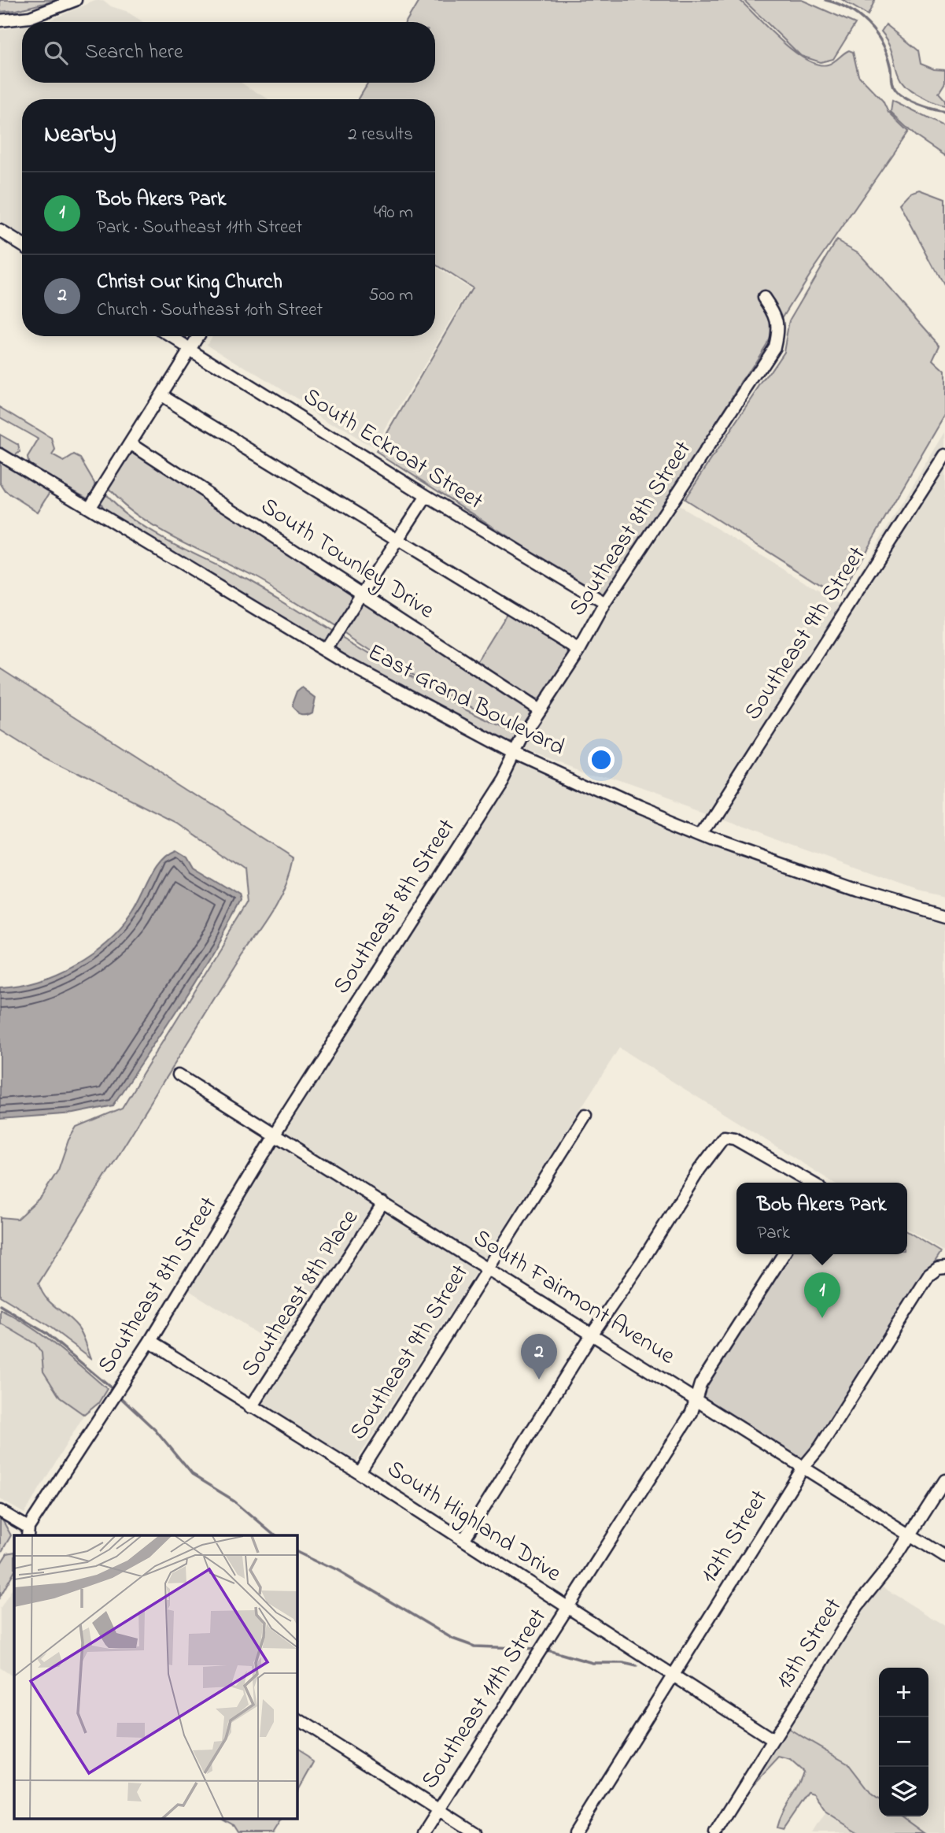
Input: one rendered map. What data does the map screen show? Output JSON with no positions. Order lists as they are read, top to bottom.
{
  "streets": {
    "street": [
      "South Eckroat Street",
      "Southeast 8th Street",
      "South Townley Drive",
      "Southeast 9th Street",
      "East Grand Boulevard",
      "Southeast 8th Place",
      "South Fairmont Avenue",
      "South Highland Drive",
      "12th Street",
      "13th Street",
      "Southeast 11th Street"
    ]
  },
  "crossings": [
    ["South Eckroat Street", "Southeast 8th Street"],
    ["Southeast 8th Street", "South Townley Drive"],
    ["Southeast 8th Street", "East Grand Boulevard"],
    ["Southeast 8th Street", "South Fairmont Avenue"],
    ["Southeast 8th Street", "South Highland Drive"],
    ["Southeast 9th Street", "East Grand Boulevard"],
    ["Southeast 9th Street", "South Fairmont Avenue"],
    ["Southeast 9th Street", "South Highland Drive"],
    ["Southeast 8th Place", "South Fairmont Avenue"],
    ["Southeast 8th Place", "South Highland Drive"],
    ["South Fairmont Avenue", "12th Street"],
    ["South Fairmont Avenue", "13th Street"],
    ["South Fairmont Avenue", "Southeast 11th Street"],
    ["South Highland Drive", "12th Street"],
    ["South Highland Drive", "13th Street"],
    ["South Highland Drive", "Southeast 11th Street"]
  ],
  "page": {
    "search": "Search here",
    "heading": ["Nearby", "2 results"],
    "list": [
      {
        "mark": "1",
        "name": "Bob Akers Park",
        "note": "Park · Southeast 11th Street",
        "value": "490 m"
      },
      {
        "mark": "2",
        "name": "Christ Our King Church",
        "note": "Church · Southeast 10th Street",
        "value": "500 m"
      }
    ],
    "popup": ["Bob Akers Park", "Park"],
    "pins": ["1", "2"],
    "map_buttons": ["+", "−"]
  }
}
